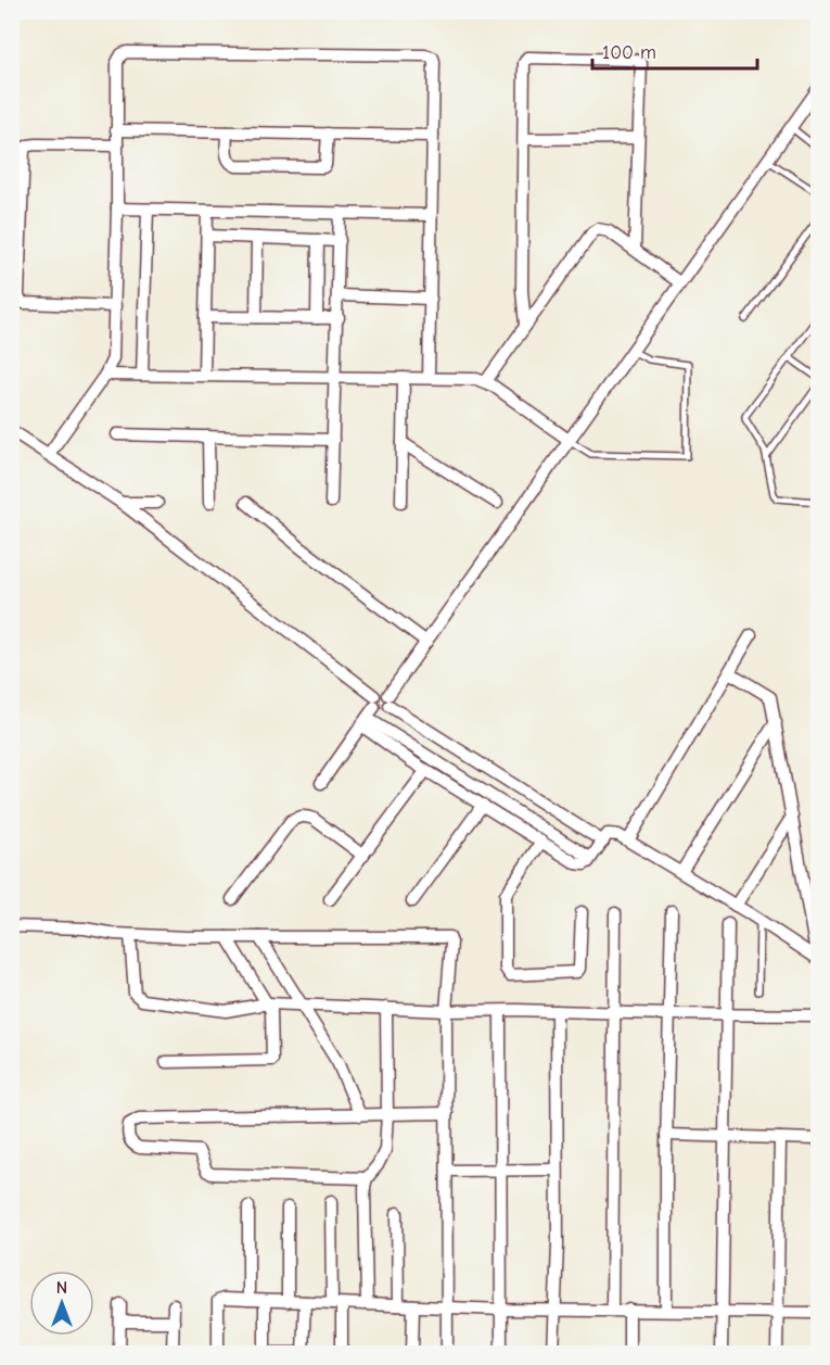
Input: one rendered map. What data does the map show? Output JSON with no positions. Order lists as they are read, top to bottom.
{
  "scale_bar": "100 m",
  "north": "top"
}
